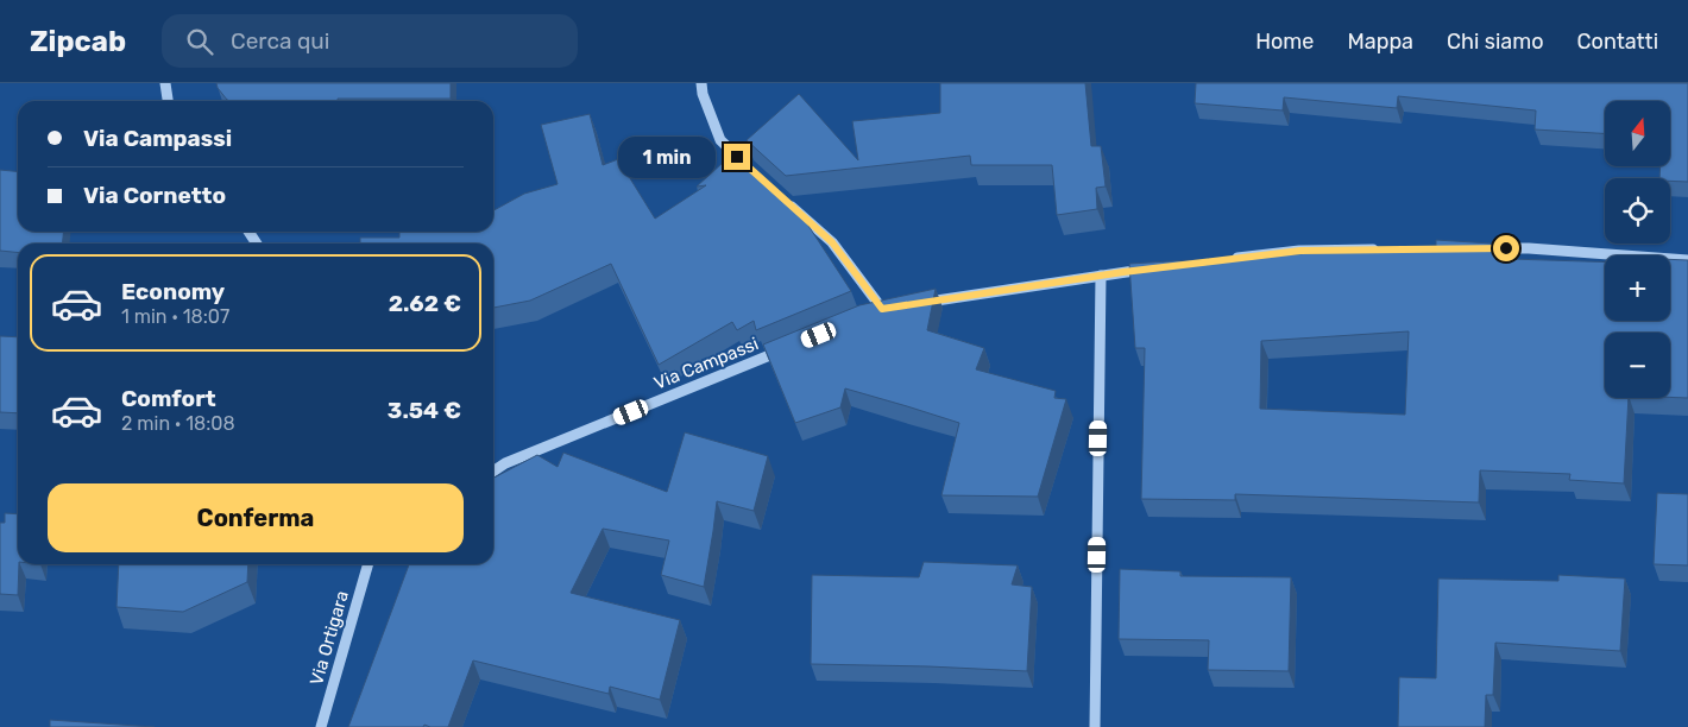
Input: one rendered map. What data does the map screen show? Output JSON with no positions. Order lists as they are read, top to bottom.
{
  "streets": {
    "street": ["Via Campassi", "Via Ortigara"]
  },
  "north": "top",
  "page": {
    "header": "Zipcab",
    "search": "Cerca qui",
    "nav": [
      "Home",
      "Mappa",
      "Chi siamo",
      "Contatti"
    ],
    "map_buttons": ["+", "−"],
    "banner": ["Via Campassi", "Via Cornetto"],
    "bubble": "1 min",
    "list": [
      {
        "name": "Economy",
        "note": "1 min · 18:07",
        "value": "2.62 €"
      },
      {
        "name": "Comfort",
        "note": "2 min · 18:08",
        "value": "3.54 €"
      }
    ],
    "buttons": "Conferma"
  }
}
